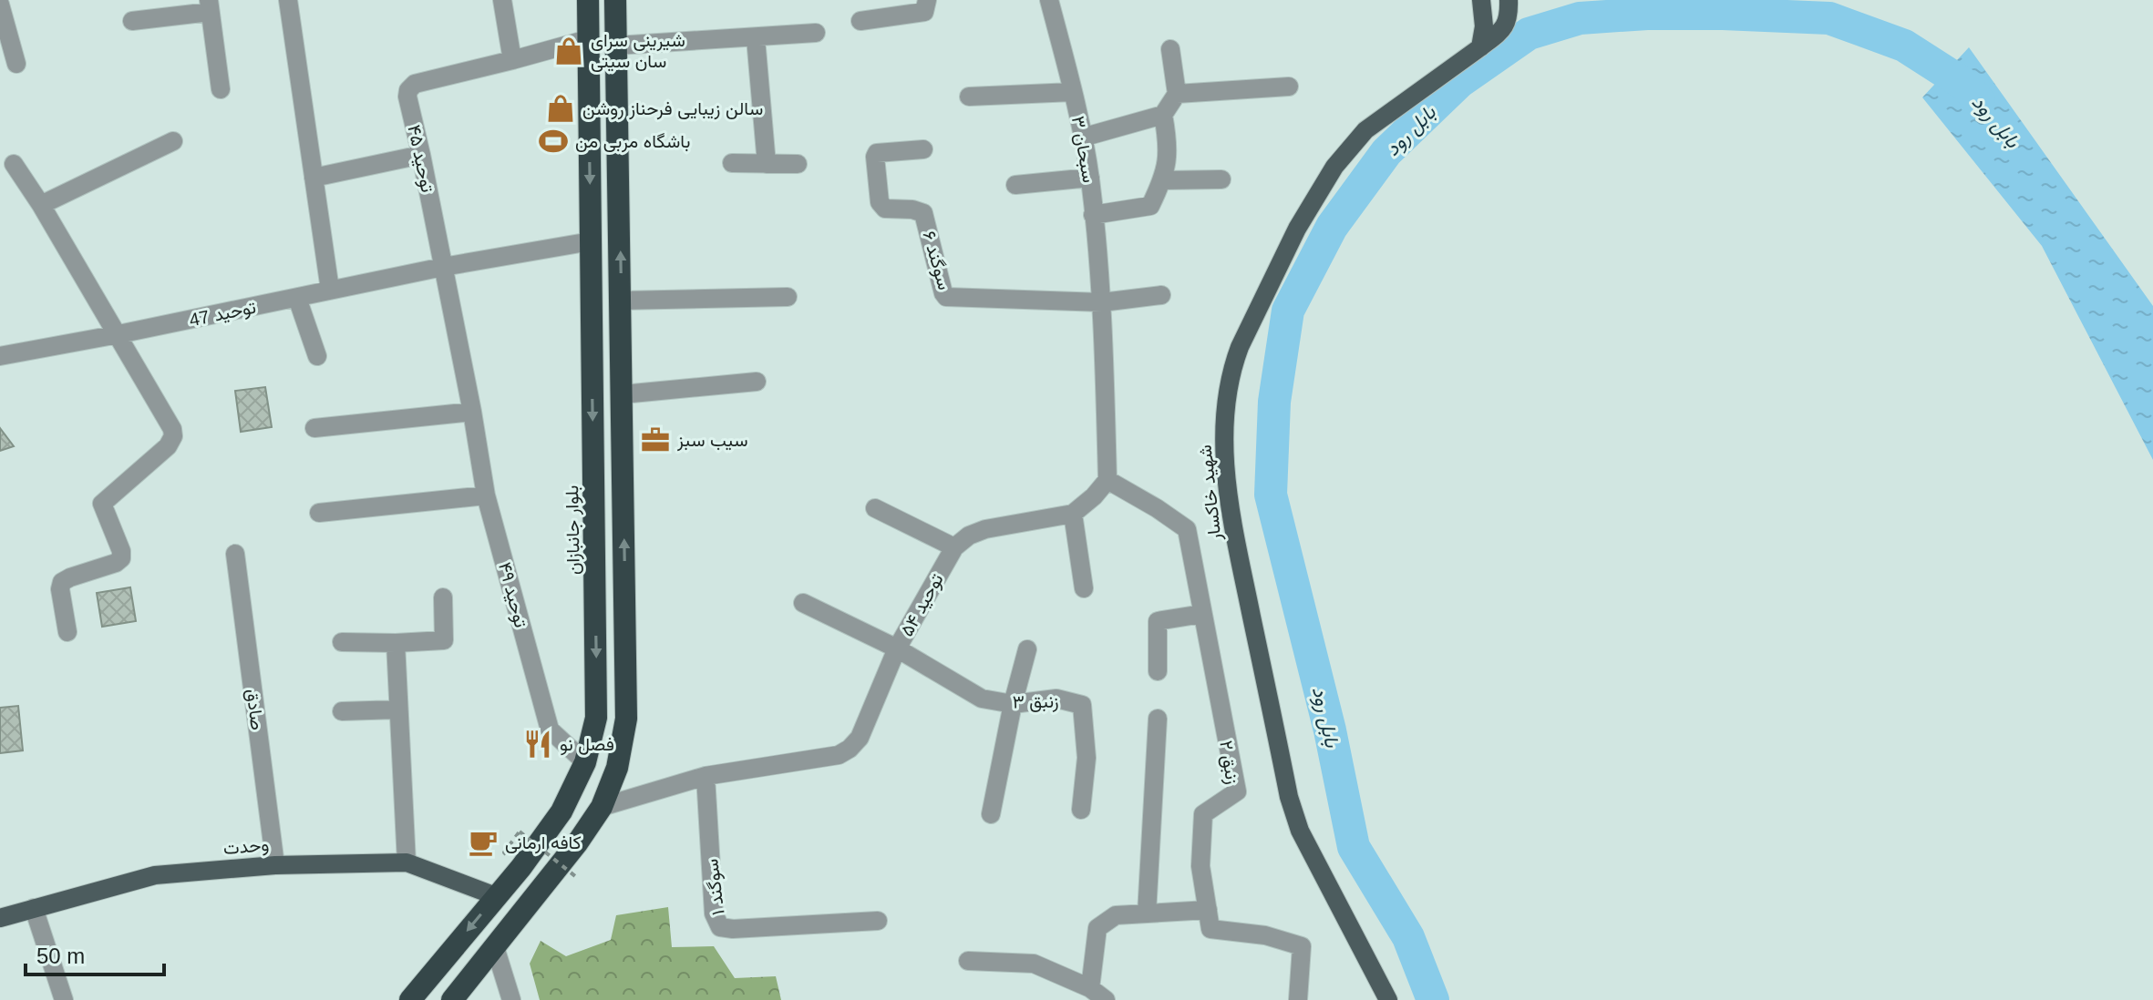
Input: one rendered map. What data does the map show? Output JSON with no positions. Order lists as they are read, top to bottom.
{
  "streets": {
    "highway": ["بلوار جانبازان"],
    "main road": ["شهید خاکسار", "وحدت"],
    "street": [
      "سبحان ۳",
      "توحید ۴۵",
      "سوگند ۶",
      "توحید 47",
      "توحید ۴۹",
      "توحید ۵۴",
      "زنبق ۳",
      "صادق",
      "زنبق ۲",
      "سوگند ۱"
    ]
  },
  "crossings": [
    ["سبحان ۳", "سوگند ۶"],
    ["توحید ۴۵", "توحید 47"],
    ["توحید ۴۵", "بلوار جانبازان"],
    ["توحید ۴۵", "توحید ۴۹"],
    ["توحید 47", "بلوار جانبازان"],
    ["بلوار جانبازان", "توحید ۴۹"],
    ["بلوار جانبازان", "وحدت"],
    ["توحید ۵۴", "زنبق ۳"],
    ["توحید ۵۴", "سوگند ۱"],
    ["صادق", "وحدت"]
  ],
  "water": ["بابل رود"],
  "places": {
    "shop": ["شیرینی سرای سان سیتی", "سالن زیبایی فرحناز روشن"],
    "sports": ["باشگاه مربی من"],
    "office": ["سیب سبز"],
    "restaurant": ["فصل نو"],
    "cafe": ["کافه ارمانی"]
  },
  "scale_bar": "50 m"
}
